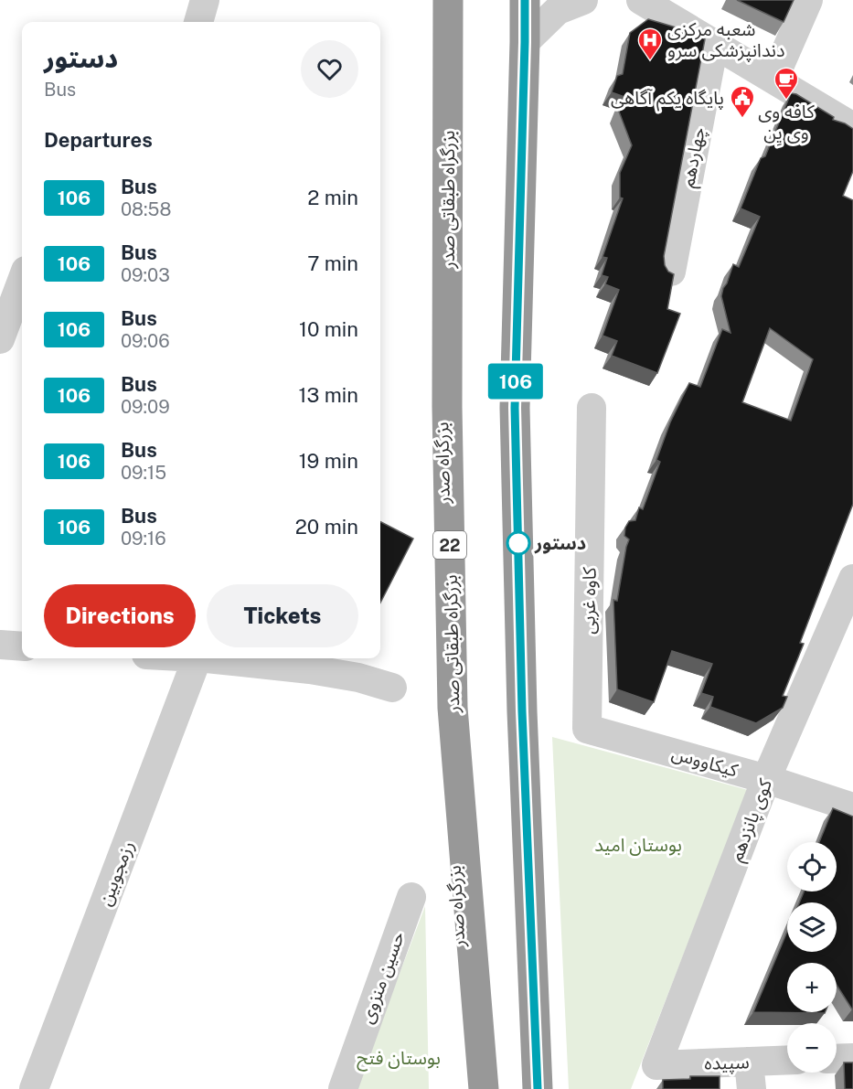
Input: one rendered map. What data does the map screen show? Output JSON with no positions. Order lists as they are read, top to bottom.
{
  "streets": {
    "highway": ["بزرگراه طبقاتی صدر", "بزرگراه صدر", "22"],
    "street": [
      "چهاردهم",
      "کاوه غربی",
      "کیکاووس",
      "کوی پانزدهم",
      "رزمجوبین",
      "حسین منزوی",
      "سپیده"
    ]
  },
  "crossings": [
    ["بزرگراه طبقاتی صدر", "بزرگراه صدر"],
    ["کاوه غربی", "کیکاووس"],
    ["کیکاووس", "کوی پانزدهم"],
    ["کوی پانزدهم", "سپیده"]
  ],
  "parks": ["بوستان امید", "بوستان فتح"],
  "places": {
    "hospital": ["شعبه مرکزی دندانپزشکی سرو"],
    "cafe": ["کافه وی وی یِن"],
    "public building": ["پایگاه یکم آگاهی"],
    "other": ["دستور"]
  },
  "lines": ["bus line 106"],
  "page": {
    "on_map": "106",
    "heading": [
      ["دستور", "Bus"],
      "Departures"
    ],
    "list": [
      {
        "mark": "106",
        "name": "Bus",
        "note": "08:58",
        "value": "2 min"
      },
      {
        "mark": "106",
        "name": "Bus",
        "note": "09:03",
        "value": "7 min"
      },
      {
        "mark": "106",
        "name": "Bus",
        "note": "09:06",
        "value": "10 min"
      },
      {
        "mark": "106",
        "name": "Bus",
        "note": "09:09",
        "value": "13 min"
      },
      {
        "mark": "106",
        "name": "Bus",
        "note": "09:15",
        "value": "19 min"
      },
      {
        "mark": "106",
        "name": "Bus",
        "note": "09:16",
        "value": "20 min"
      }
    ],
    "buttons": ["Directions", "Tickets"],
    "map_buttons": ["+", "−"]
  }
}
